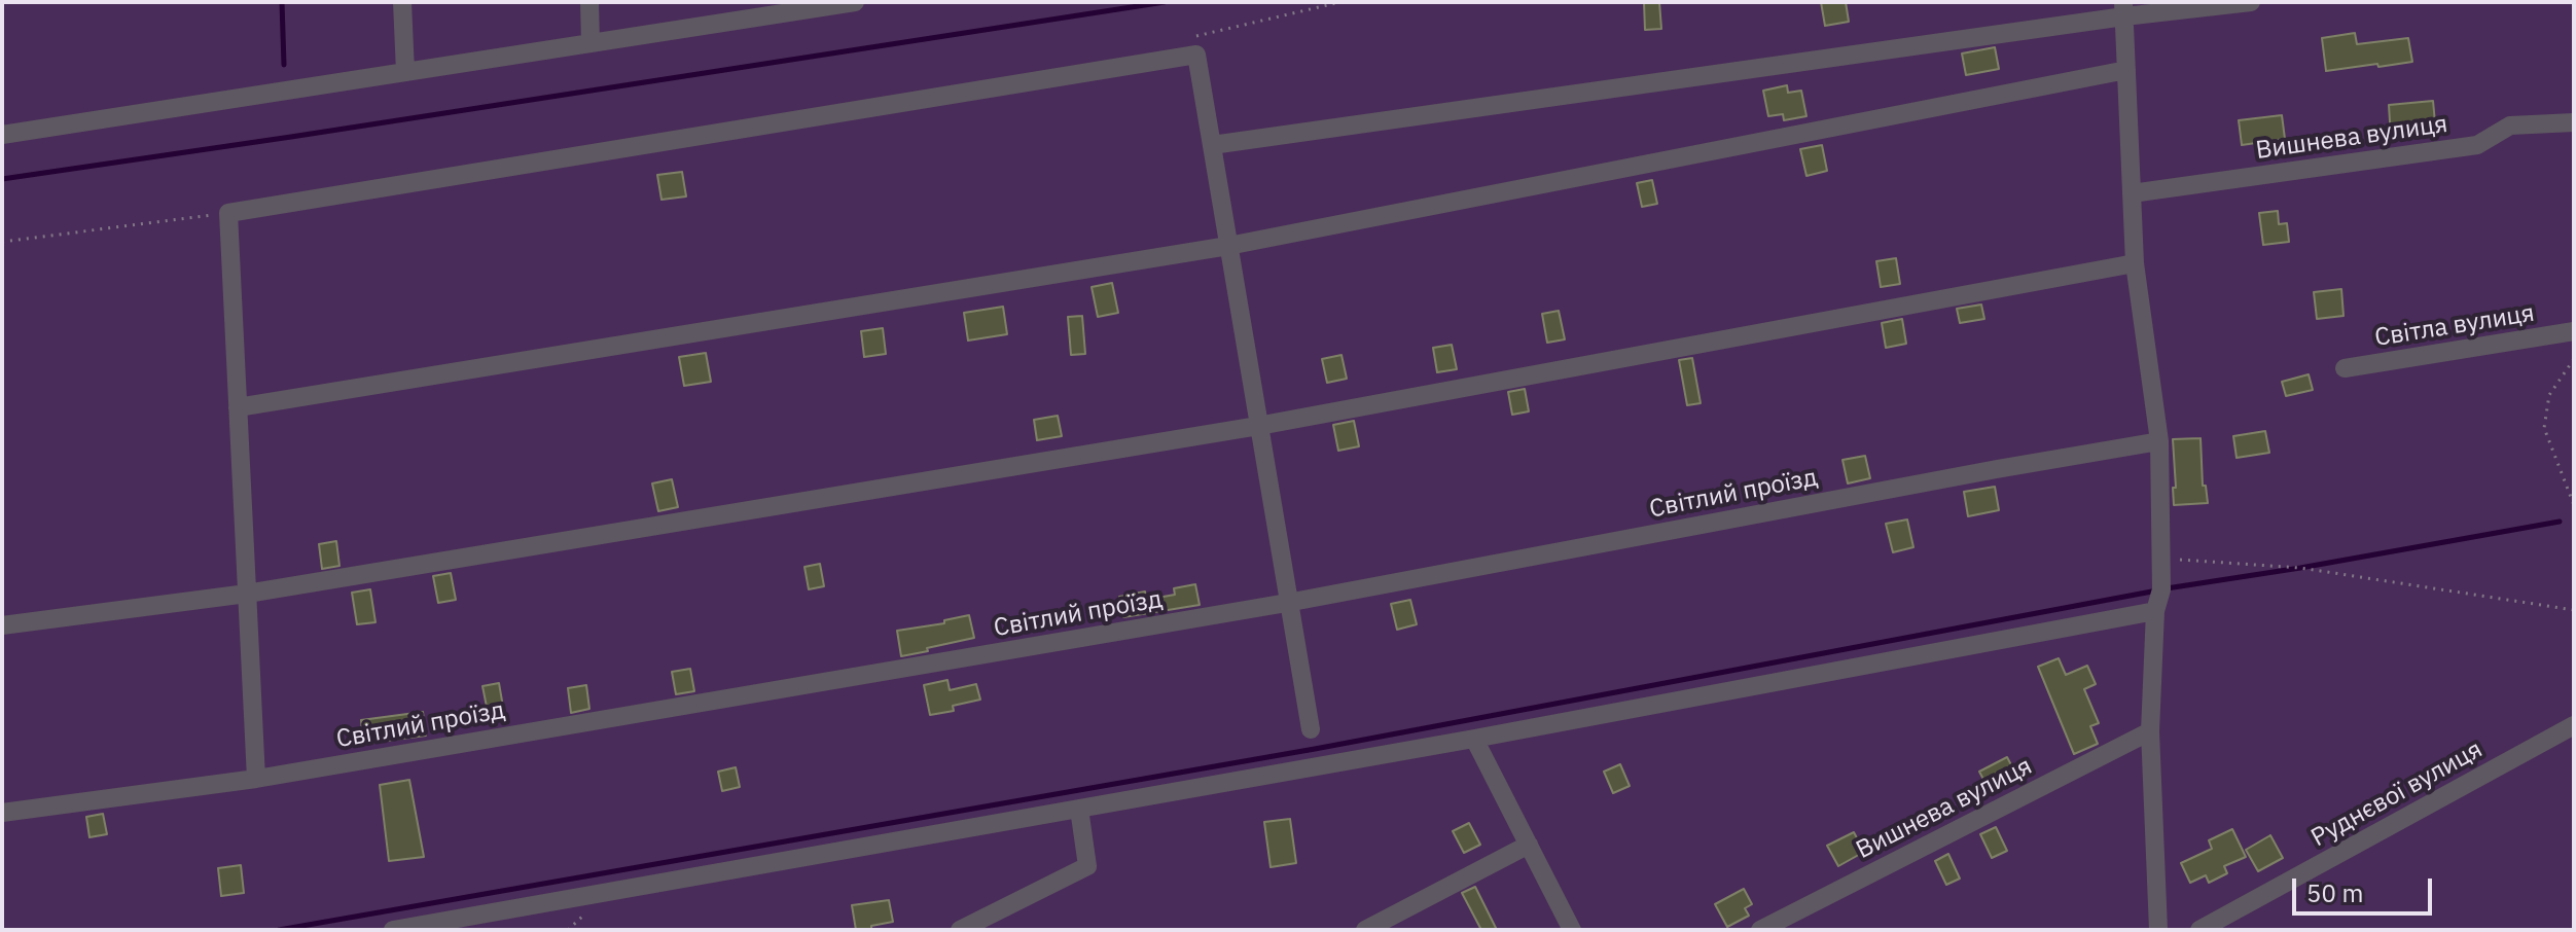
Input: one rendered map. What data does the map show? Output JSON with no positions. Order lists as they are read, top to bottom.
{
  "streets": {
    "street": [
      "Вишнева вулиця",
      "Світла вулиця",
      "Світлий проїзд",
      "Руднєвої вулиця"
    ]
  },
  "scale_bar": "50 m"
}
